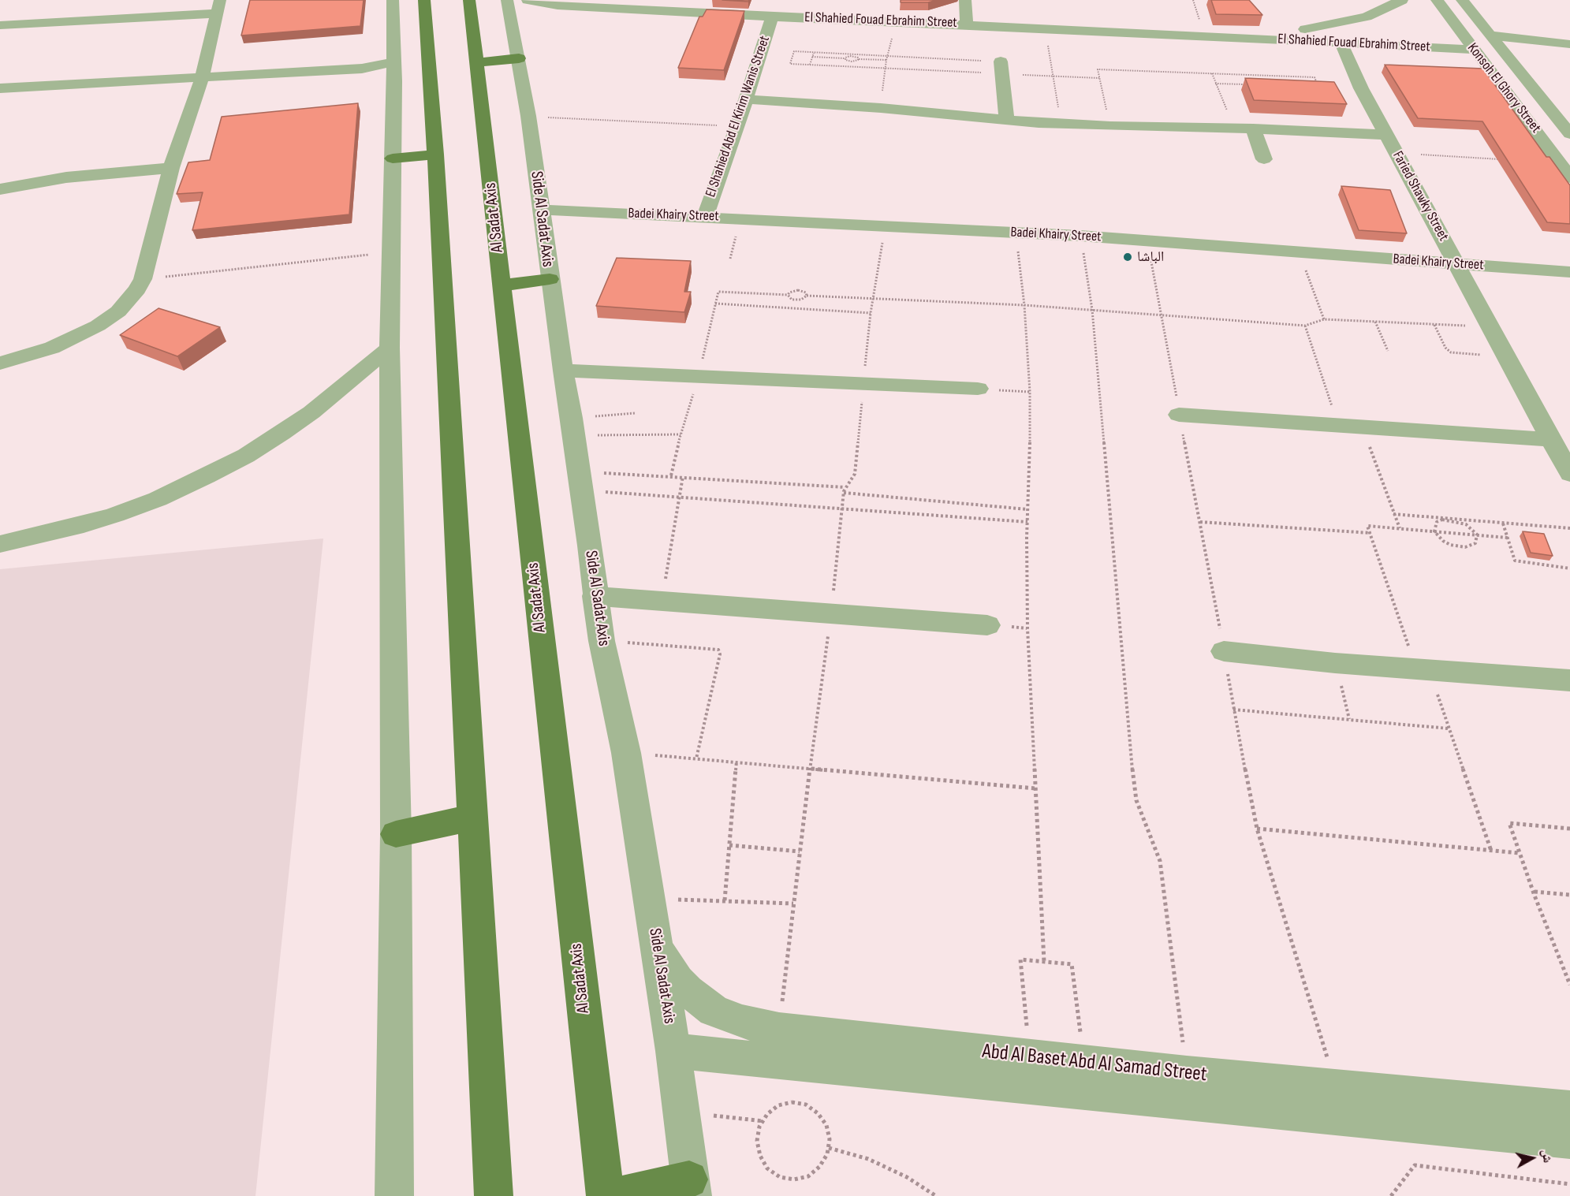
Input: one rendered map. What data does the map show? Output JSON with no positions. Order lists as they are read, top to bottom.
{
  "streets": {
    "main road": ["Al Sadat Axis"],
    "street": [
      "El Shahied Fouad Ebrahim Street",
      "Konsoh El Ghory Street",
      "El Shahied Abd El Kirim Wanis Street",
      "Faried Shawky Street",
      "Badei Khairy Street",
      "Side Al Sadat Axis",
      "Abd Al Baset Abd Al Samad Street"
    ]
  },
  "crossings": [
    ["El Shahied Fouad Ebrahim Street", "Konsoh El Ghory Street"],
    ["El Shahied Fouad Ebrahim Street", "El Shahied Abd El Kirim Wanis Street"],
    ["El Shahied Fouad Ebrahim Street", "Faried Shawky Street"],
    ["El Shahied Fouad Ebrahim Street", "Side Al Sadat Axis"],
    ["El Shahied Abd El Kirim Wanis Street", "Badei Khairy Street"],
    ["Faried Shawky Street", "Badei Khairy Street"],
    ["Badei Khairy Street", "Side Al Sadat Axis"],
    ["Side Al Sadat Axis", "Abd Al Baset Abd Al Samad Street"]
  ],
  "places": ["الباشا"],
  "north": "right"
}
